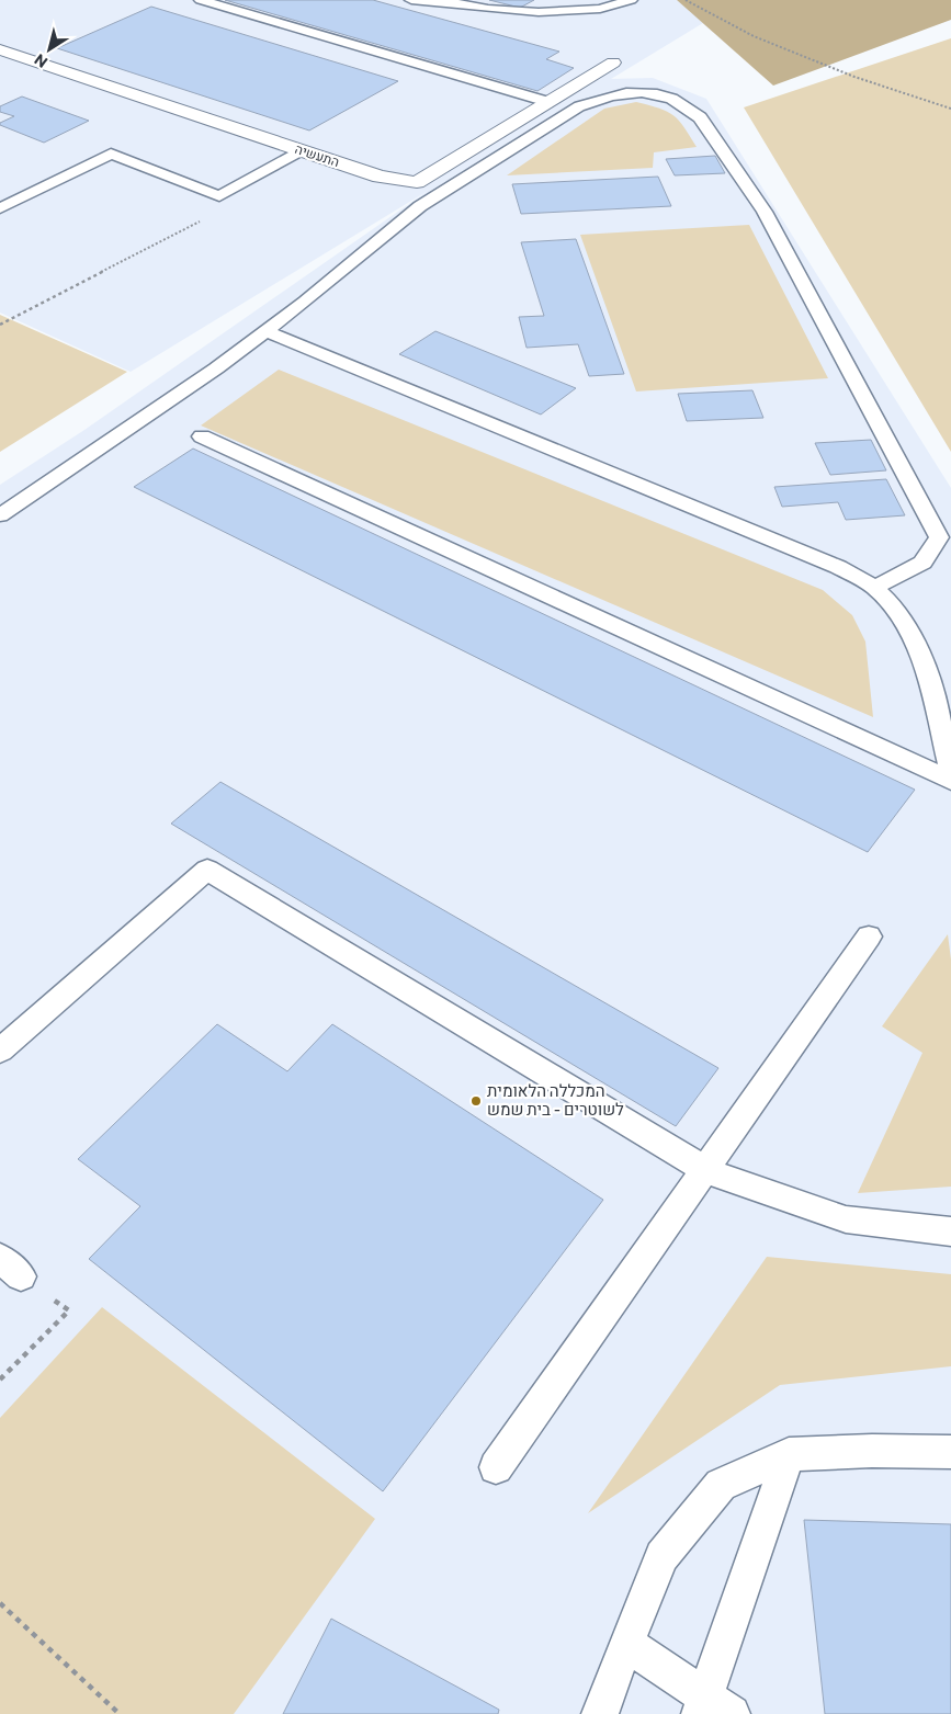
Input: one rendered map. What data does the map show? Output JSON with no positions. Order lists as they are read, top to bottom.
{
  "streets": {
    "street": ["התעשיה"]
  },
  "places": ["המכללה הלאומית לשוטרים - בית שמש"],
  "north": "bottom left"
}
